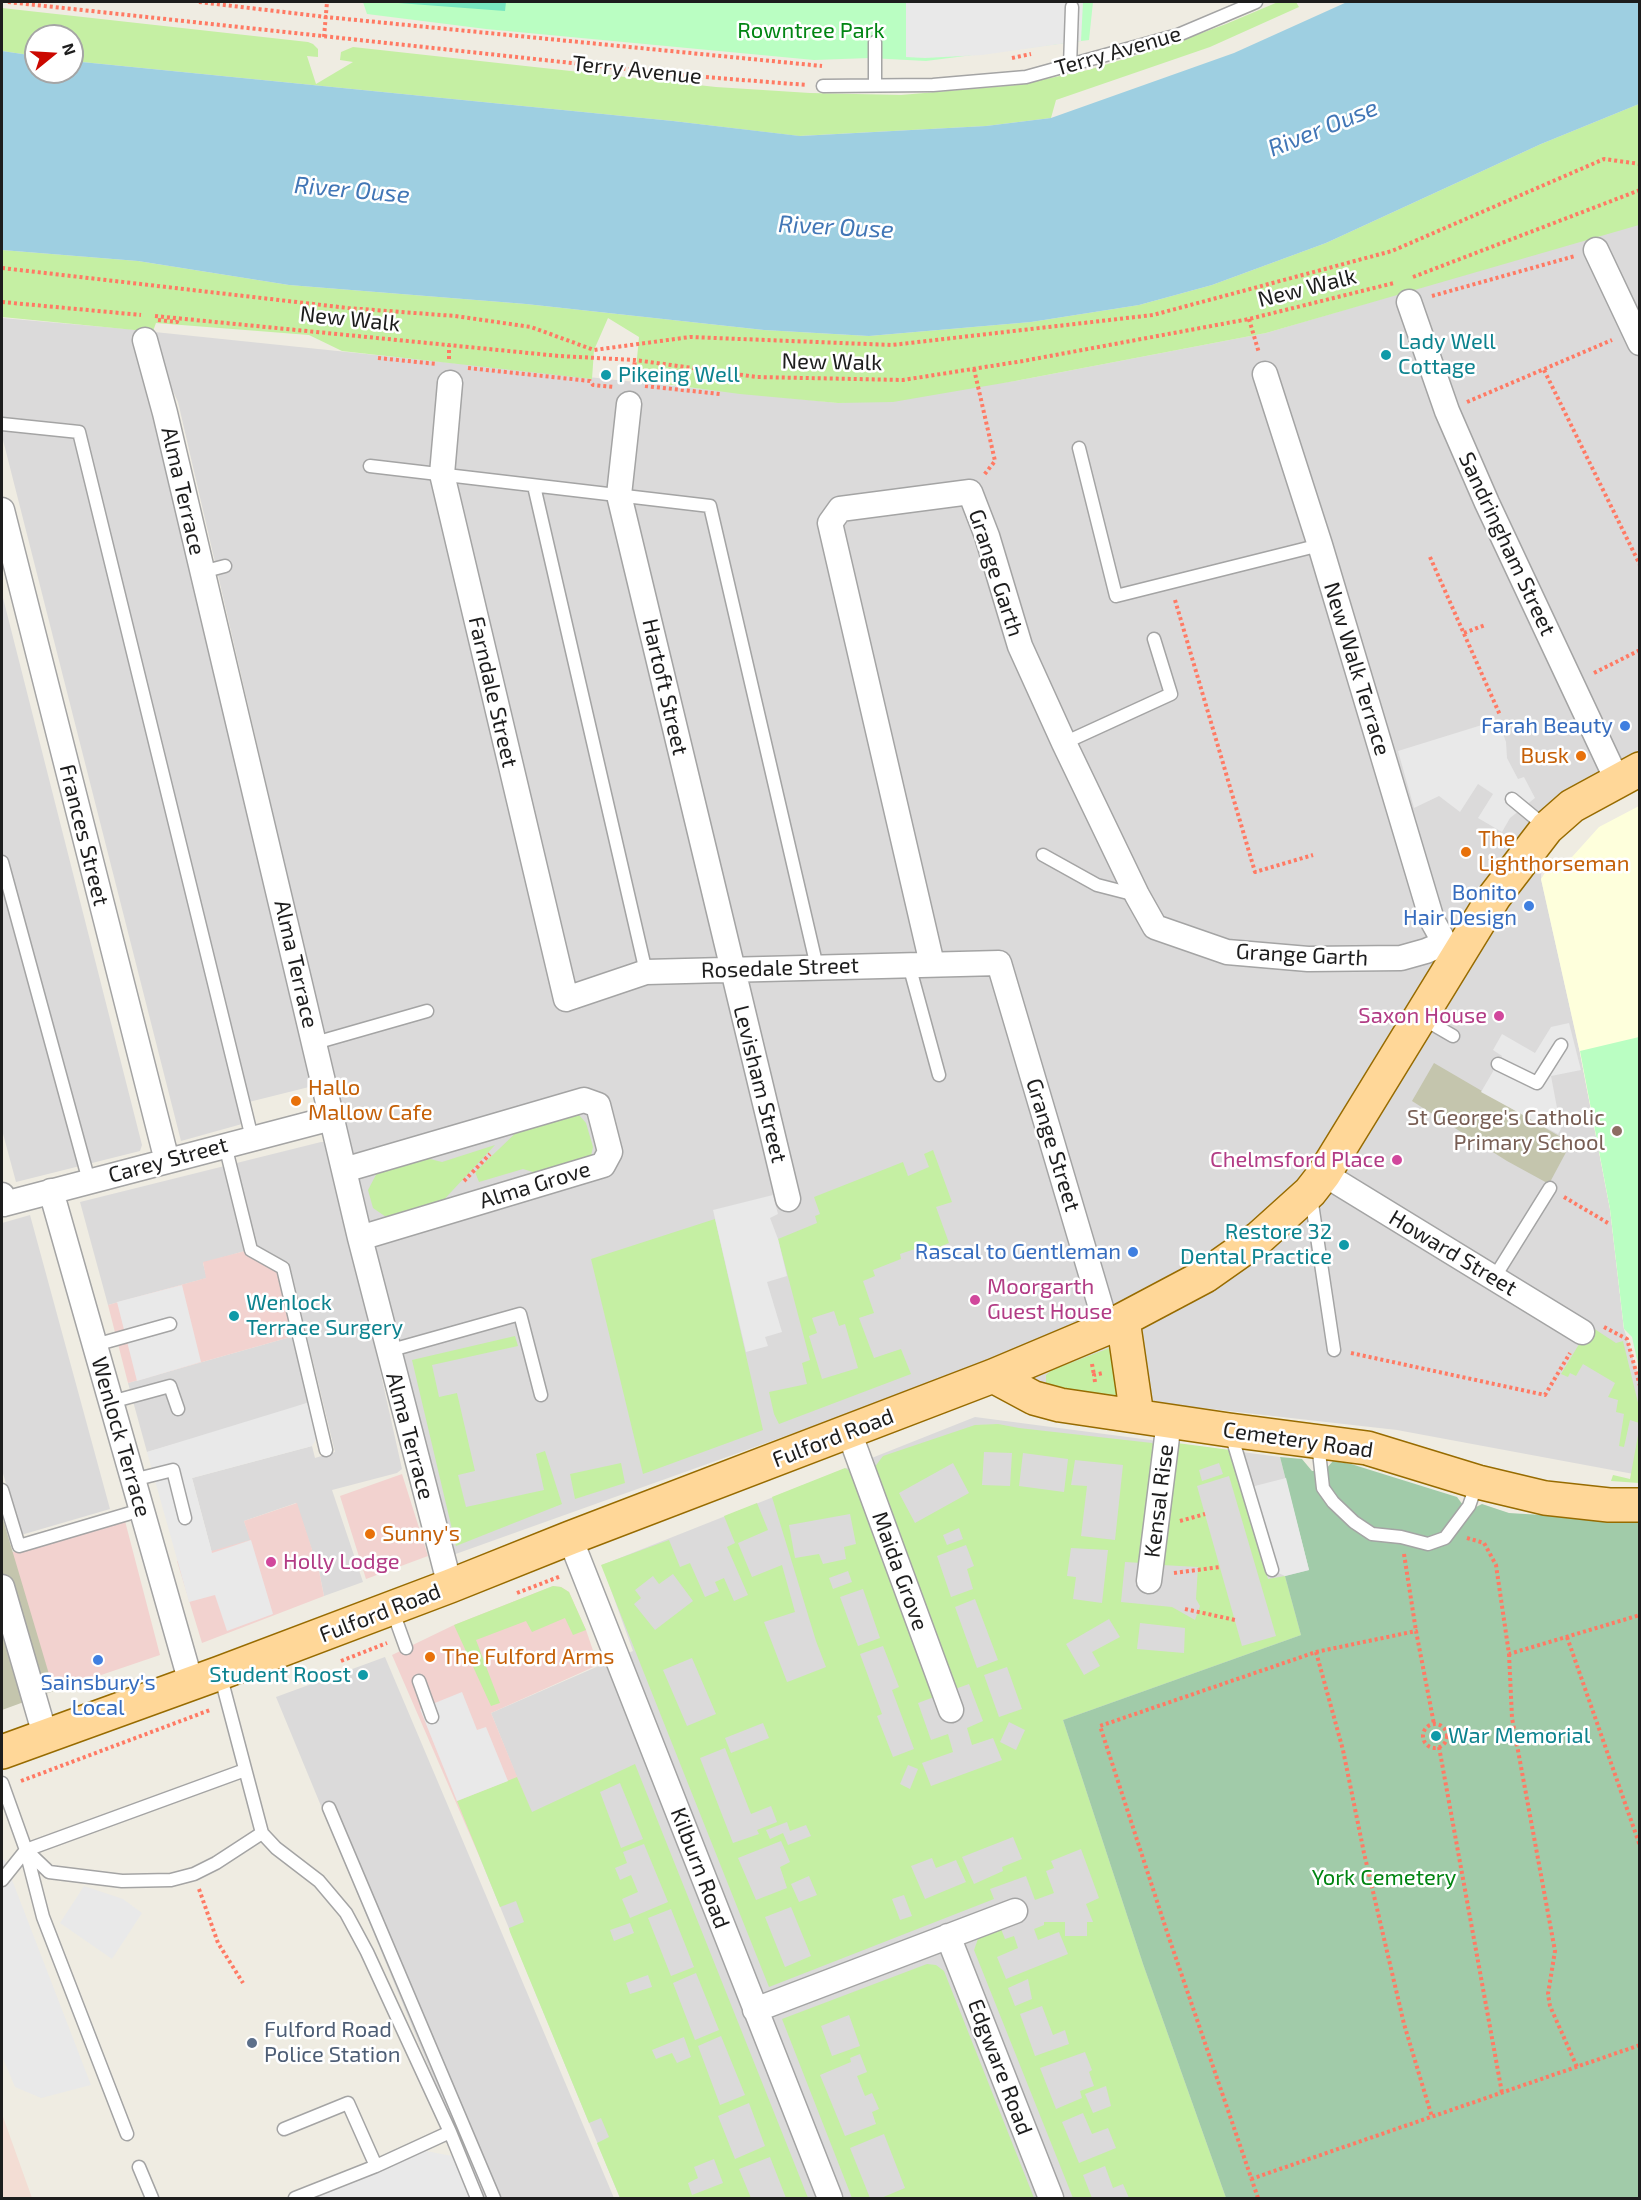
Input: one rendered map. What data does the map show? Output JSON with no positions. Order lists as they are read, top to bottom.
{
  "streets": {
    "main road": ["Fulford Road", "Cemetery Road"],
    "street": [
      "Alma Terrace",
      "Sandringham Street",
      "Grange Garth",
      "New Walk Terrace",
      "Hartoft Street",
      "Farndale Street",
      "Frances Street",
      "Rosedale Street",
      "Levisham Street",
      "Grange Street",
      "Carey Street",
      "Alma Grove",
      "Howard Street",
      "Wenlock Terrace",
      "Kensal Rise",
      "Maida Grove",
      "Kilburn Road",
      "Edgware Road"
    ],
    "lane": ["Terry Avenue"],
    "path": ["New Walk"]
  },
  "crossings": [
    ["New Walk", "Sandringham Street"],
    ["Alma Terrace", "Carey Street"],
    ["Alma Terrace", "Alma Grove"],
    ["Alma Terrace", "Fulford Road"],
    ["Sandringham Street", "Fulford Road"],
    ["Grange Garth", "New Walk Terrace"],
    ["Grange Garth", "Rosedale Street"],
    ["Grange Garth", "Fulford Road"],
    ["New Walk Terrace", "Fulford Road"],
    ["Hartoft Street", "Rosedale Street"],
    ["Hartoft Street", "Levisham Street"],
    ["Farndale Street", "Rosedale Street"],
    ["Frances Street", "Carey Street"],
    ["Rosedale Street", "Levisham Street"],
    ["Rosedale Street", "Grange Street"],
    ["Grange Street", "Fulford Road"],
    ["Carey Street", "Wenlock Terrace"],
    ["Howard Street", "Fulford Road"],
    ["Wenlock Terrace", "Fulford Road"],
    ["Fulford Road", "Cemetery Road"],
    ["Fulford Road", "Maida Grove"],
    ["Fulford Road", "Kilburn Road"],
    ["Cemetery Road", "Kensal Rise"]
  ],
  "water": ["River Ouse"],
  "parks": ["Rowntree Park", "York Cemetery"],
  "places": [
    "Lady Well Cottage",
    "Pikeing Well",
    "Farah Beauty",
    "Busk",
    "The Lighthorseman",
    "Bonito Hair Design",
    "Saxon House",
    "Hallo Mallow Cafe",
    "St George's Catholic Primary School",
    "Chelmsford Place",
    "Restore 32 Dental Practice",
    "Rascal to Gentleman",
    "Moorgarth Guest House",
    "Wenlock Terrace Surgery",
    "Sunny's",
    "Holly Lodge",
    "The Fulford Arms",
    "Sainsbury's Local",
    "Student Roost",
    "War Memorial",
    "Fulford Road Police Station"
  ],
  "north": "right"
}
